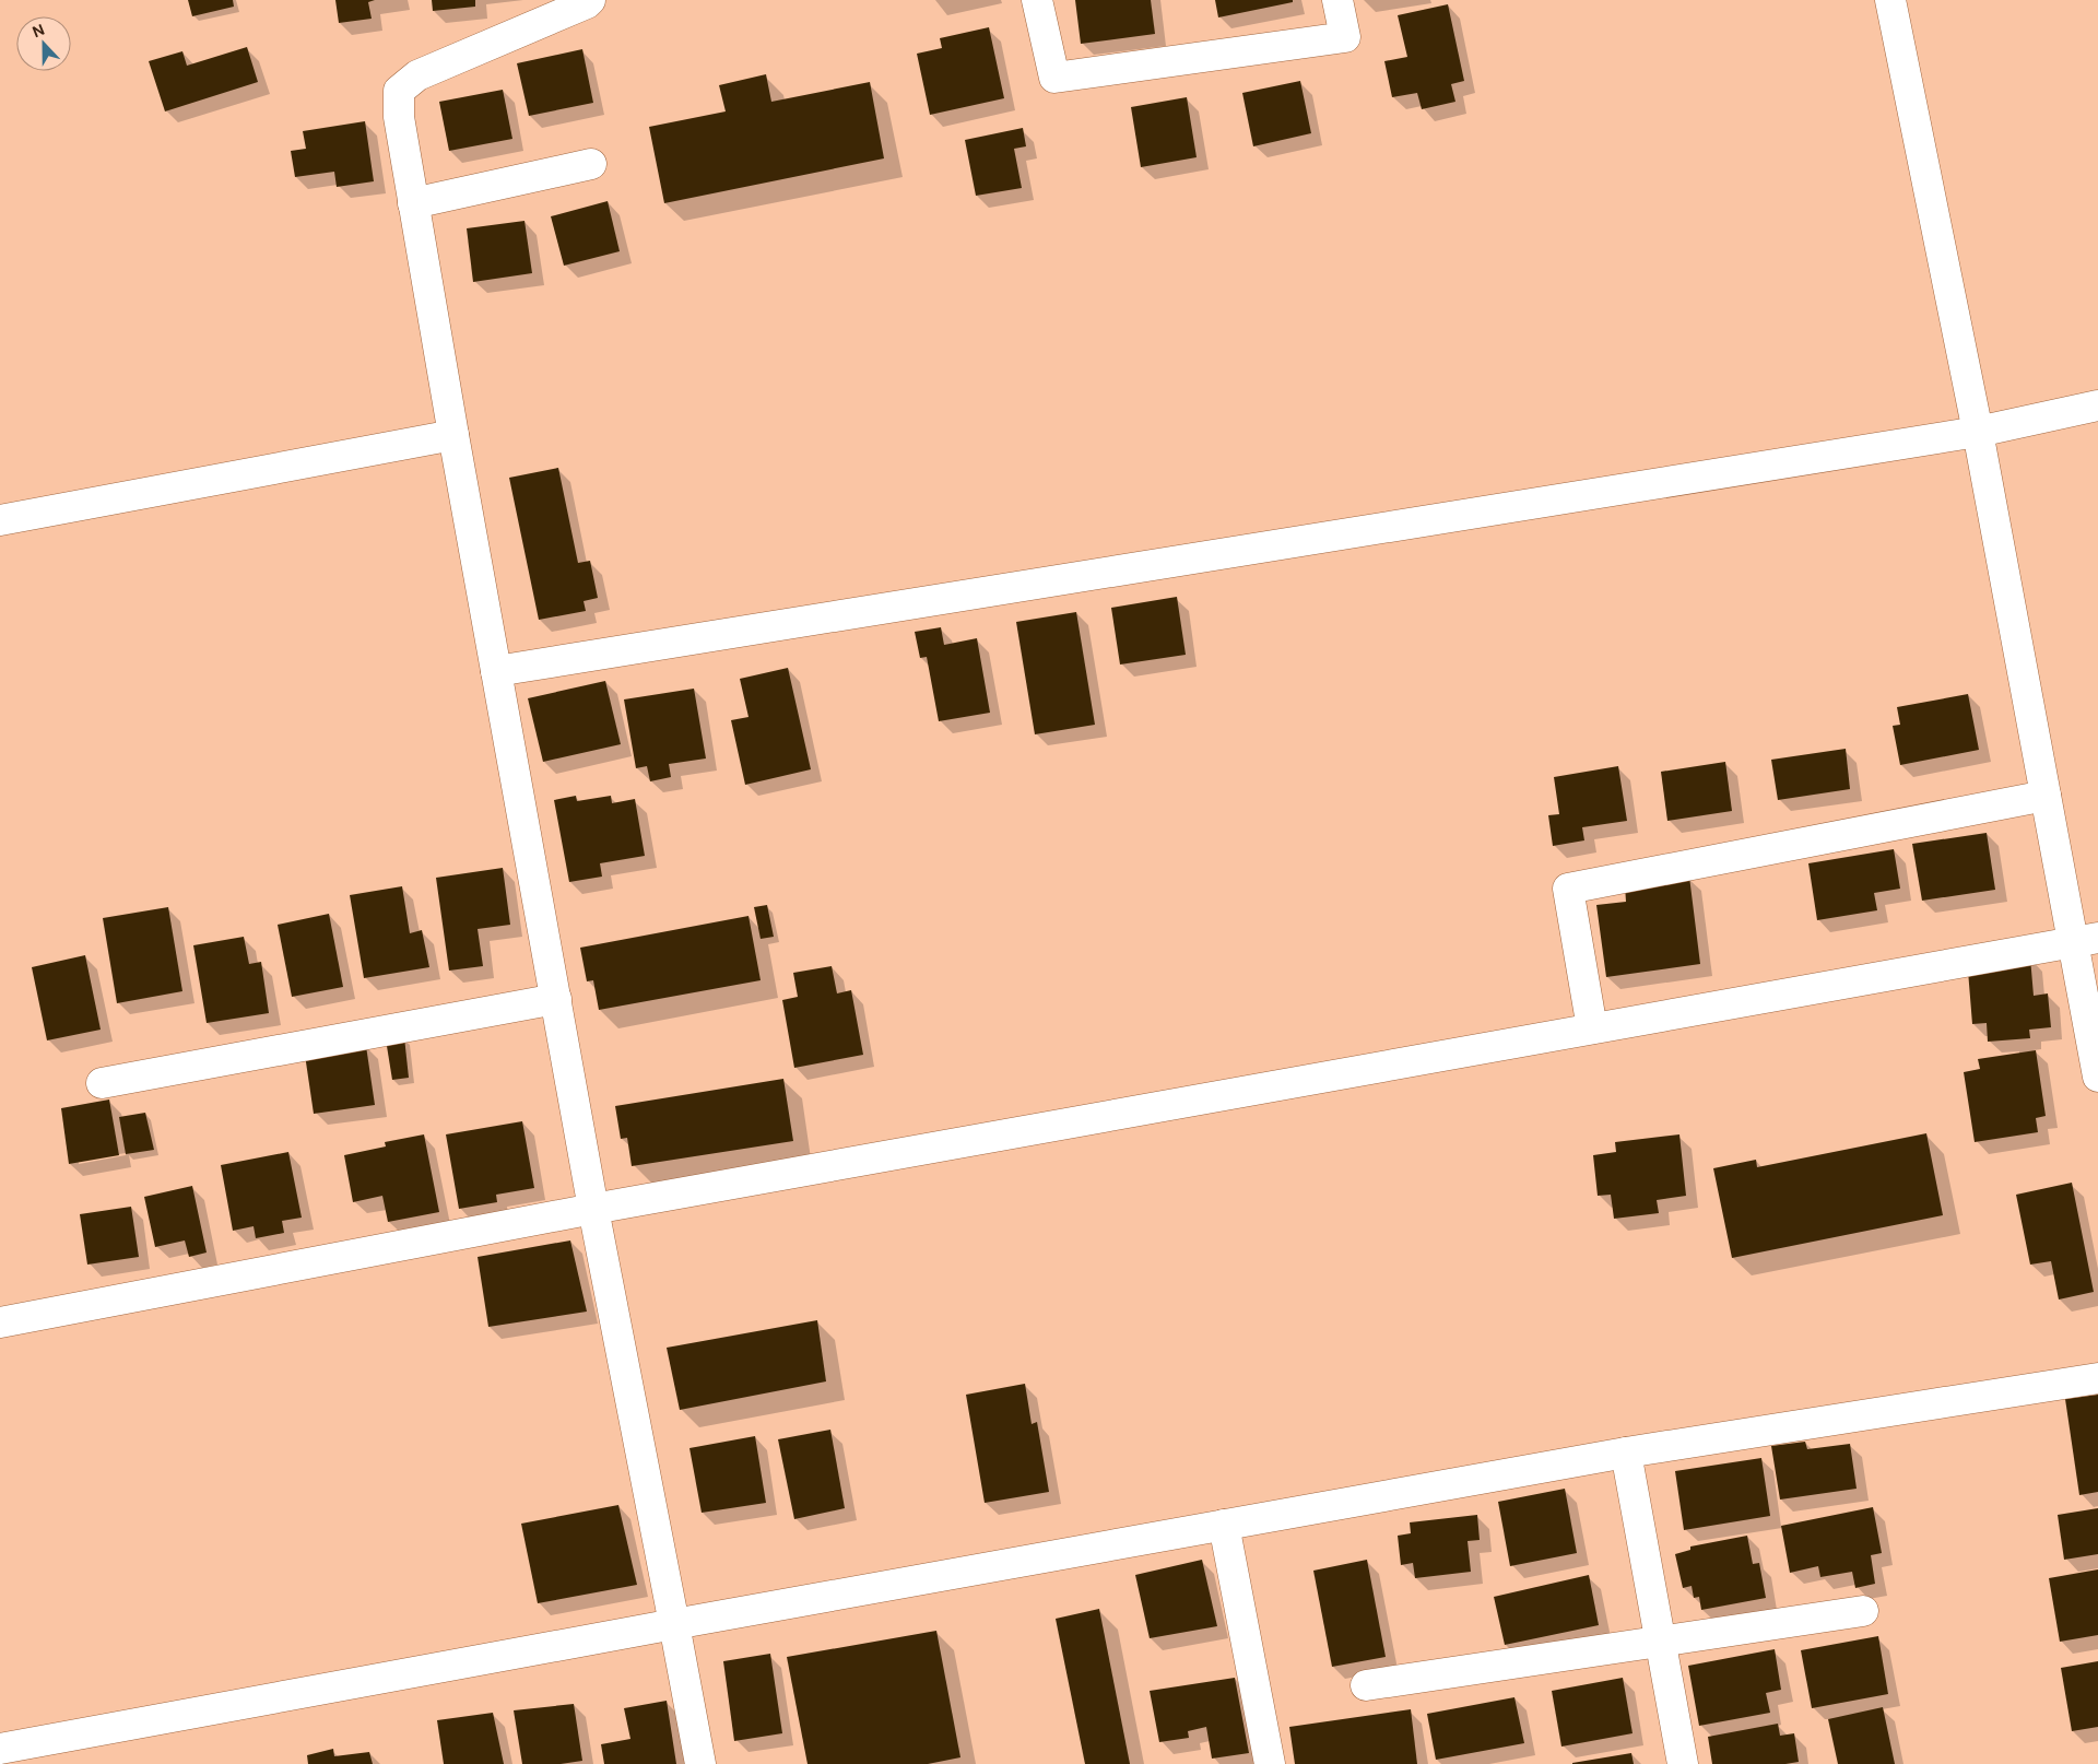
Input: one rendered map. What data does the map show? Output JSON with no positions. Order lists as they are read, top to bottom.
{
  "north": "top"
}
